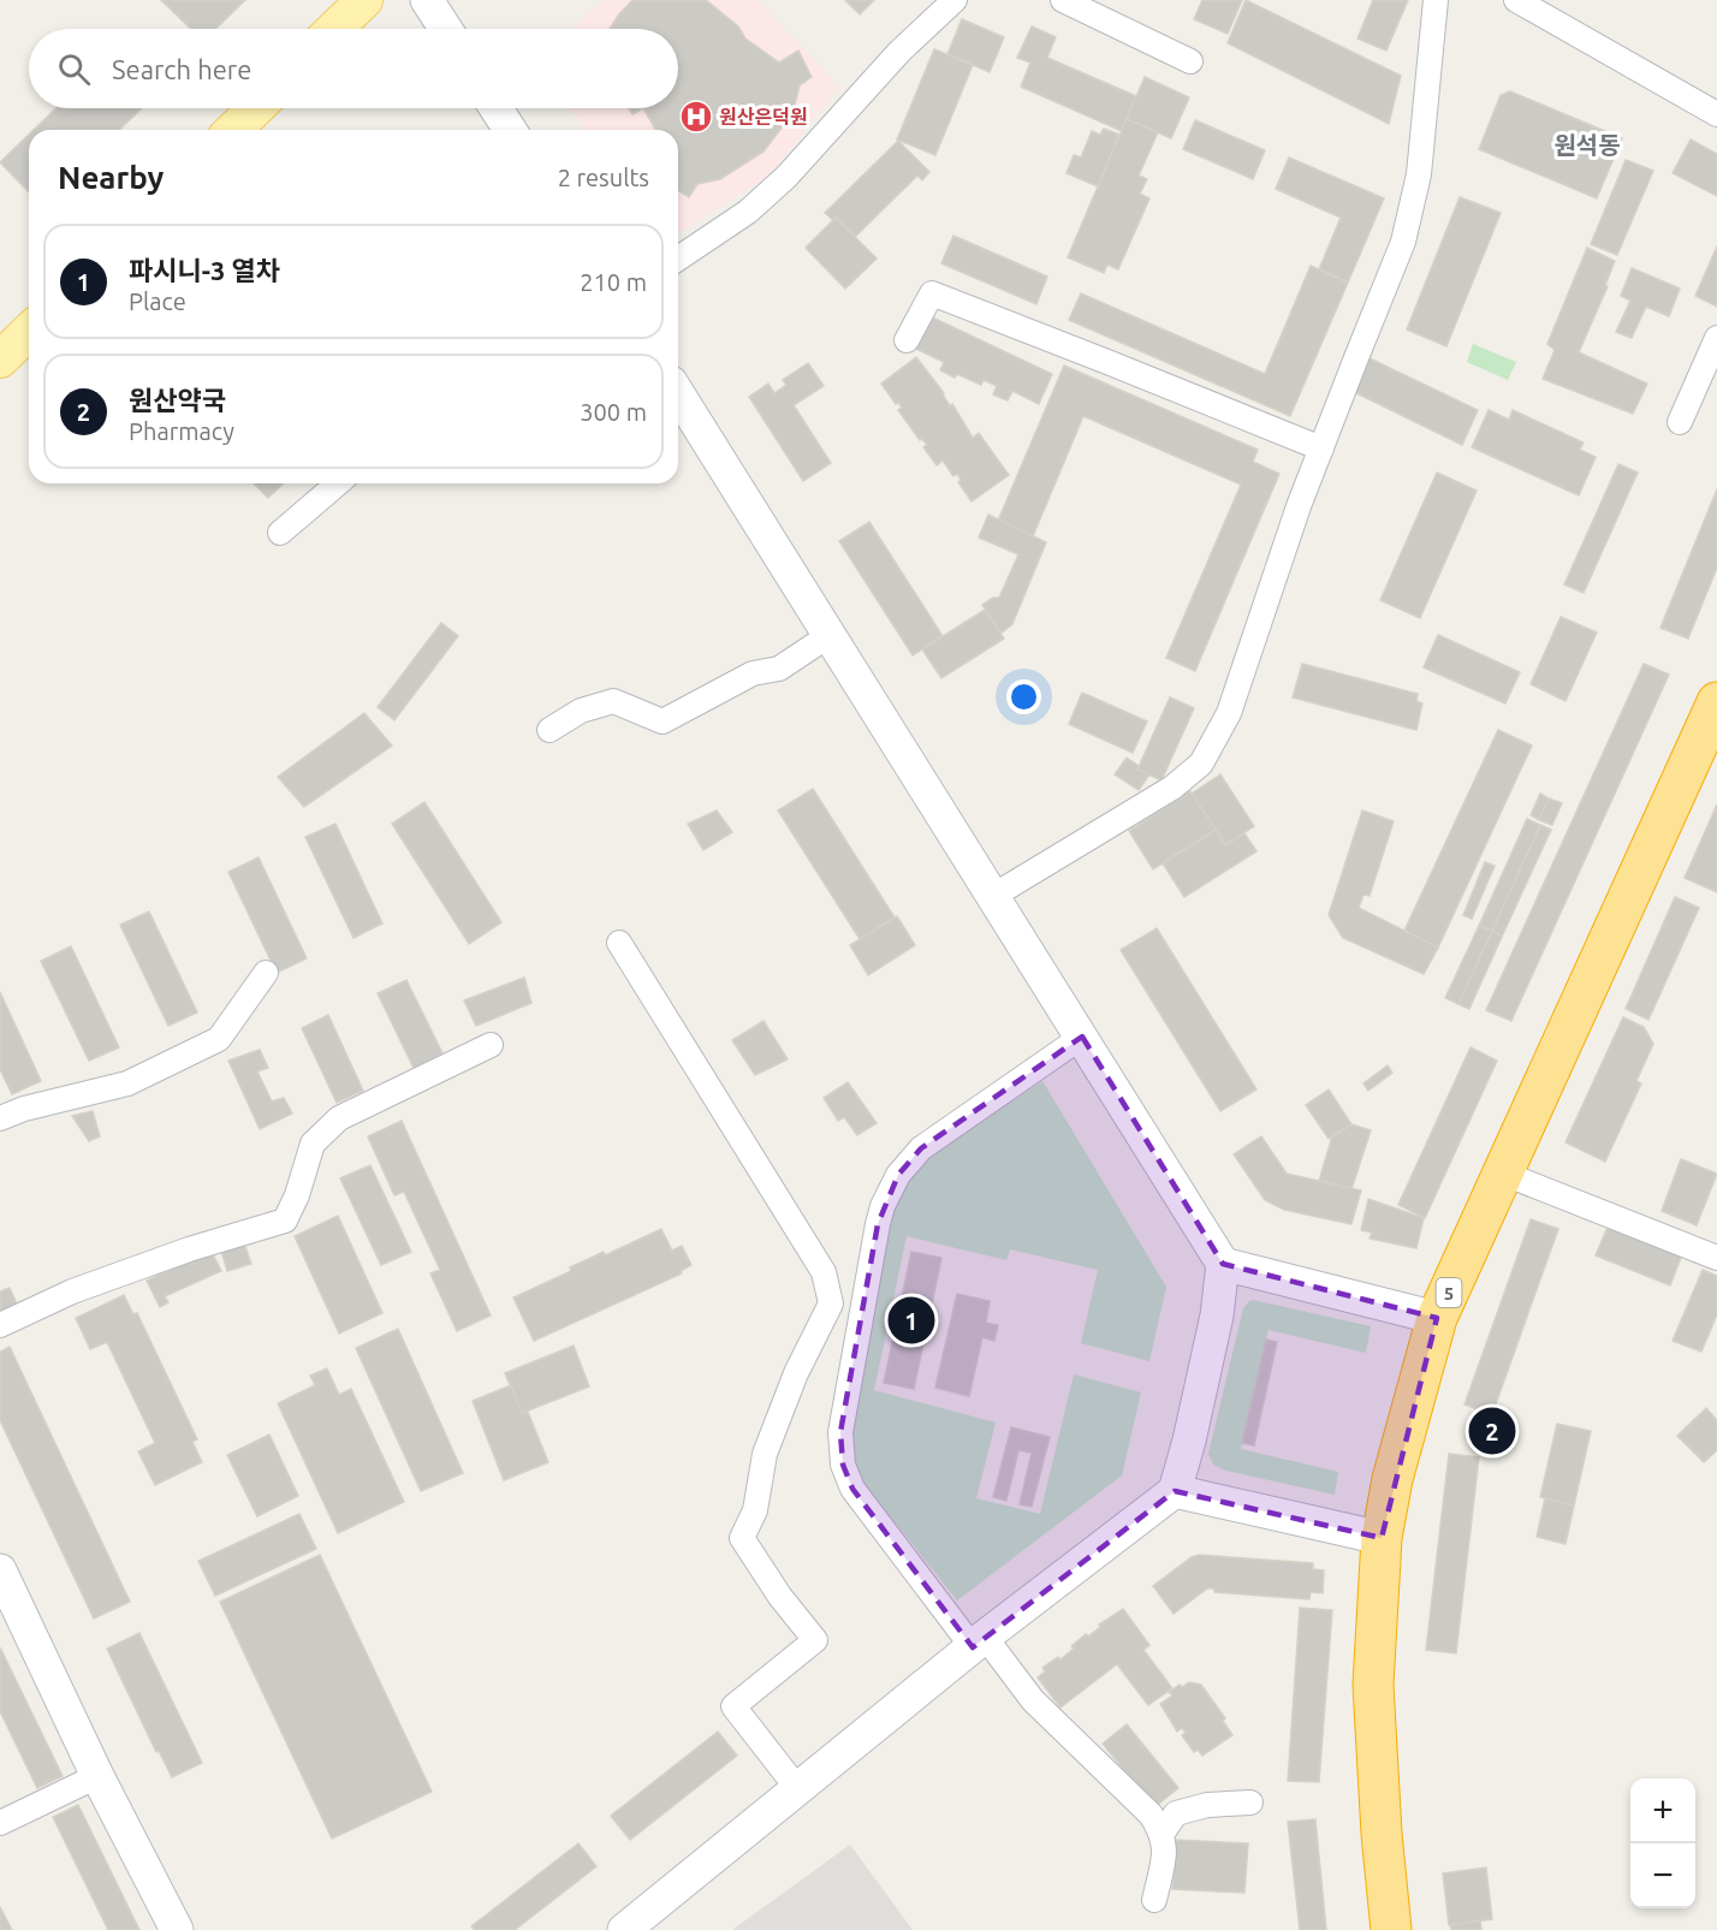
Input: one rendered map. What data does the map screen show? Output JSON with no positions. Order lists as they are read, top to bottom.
{
  "streets": {
    "highway": ["5"]
  },
  "districts": ["원석동"],
  "places": {
    "hospital": ["원산은덕원"]
  },
  "page": {
    "search": "Search here",
    "heading": ["Nearby", "2 results"],
    "list": [
      {
        "mark": "1",
        "name": "파시니-3 열차",
        "note": "Place",
        "value": "210 m"
      },
      {
        "mark": "2",
        "name": "원산약국",
        "note": "Pharmacy",
        "value": "300 m"
      }
    ],
    "pins": ["1", "2"],
    "map_buttons": ["+", "−"]
  }
}
